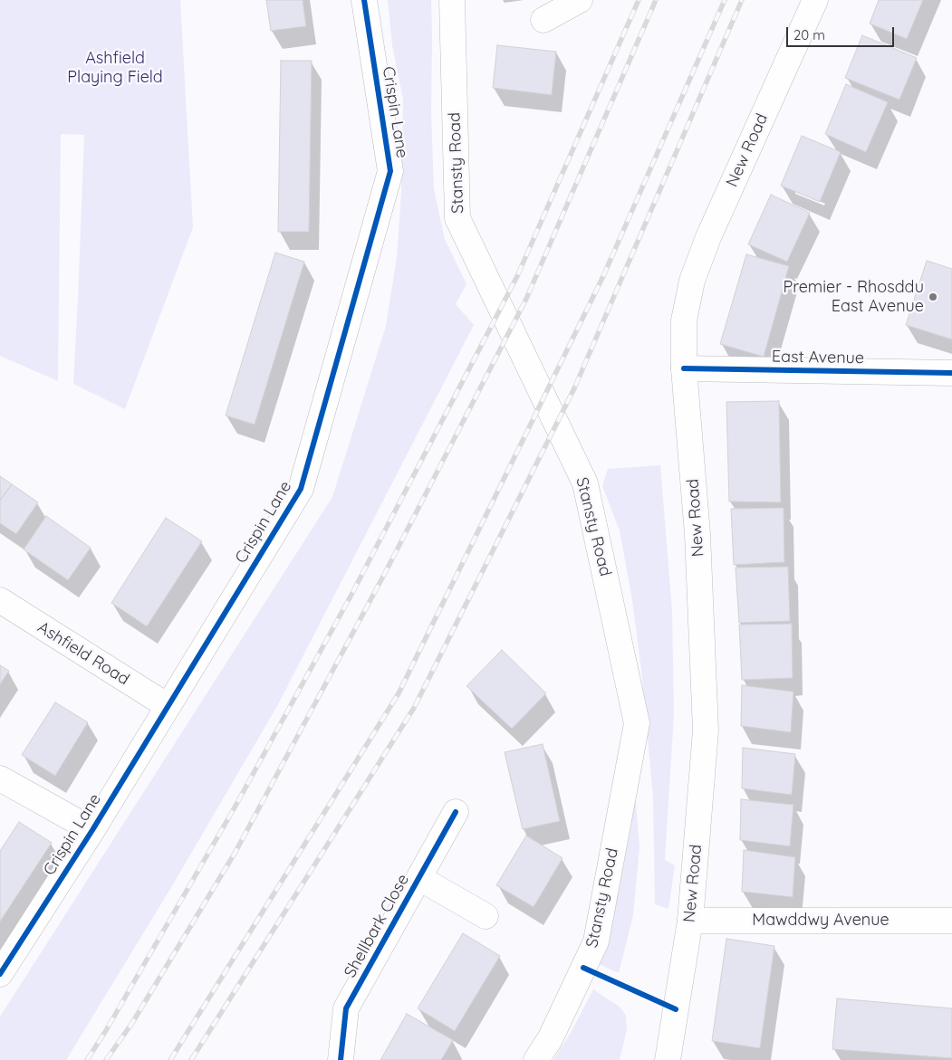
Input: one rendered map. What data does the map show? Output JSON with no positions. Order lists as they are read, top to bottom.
{
  "streets": {
    "street": [
      "Crispin Lane",
      "New Road",
      "Stansty Road",
      "East Avenue",
      "Ashfield Road",
      "Mawddwy Avenue",
      "Shellbark Close"
    ]
  },
  "crossings": [
    ["Crispin Lane", "Ashfield Road"],
    ["New Road", "East Avenue"],
    ["New Road", "Mawddwy Avenue"]
  ],
  "parks": ["Ashfield Playing Field"],
  "places": ["Premier - Rhosddu East Avenue"],
  "scale_bar": "20 m"
}
